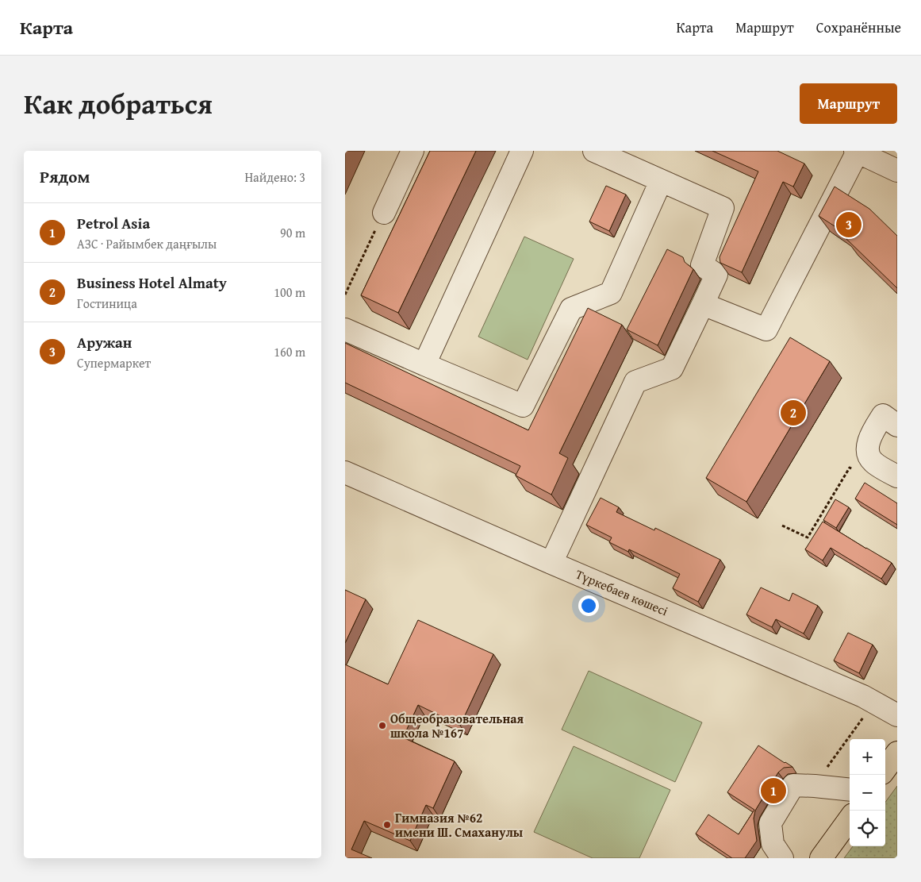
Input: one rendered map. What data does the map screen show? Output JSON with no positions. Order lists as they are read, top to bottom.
{
  "streets": {
    "street": ["Түркебаев көшесі"]
  },
  "places": ["Общеобразовательная школа №167", "Гимназия №62 имени Ш. Смаханулы"],
  "page": {
    "header": "Карта",
    "nav": ["Карта", "Маршрут", "Сохранённые"],
    "title": "Как добраться",
    "buttons": "Маршрут",
    "heading": ["Рядом", "Найдено: 3"],
    "list": [
      {
        "mark": "1",
        "name": "Petrol Asia",
        "note": "АЗС · Райымбек даңғылы",
        "value": "90 m"
      },
      {
        "mark": "2",
        "name": "Business Hotel Almaty",
        "note": "Гостиница",
        "value": "100 m"
      },
      {
        "mark": "3",
        "name": "Аружан",
        "note": "Супермаркет",
        "value": "160 m"
      }
    ],
    "pins": ["3", "2", "1"],
    "map_buttons": ["+", "−"]
  }
}
